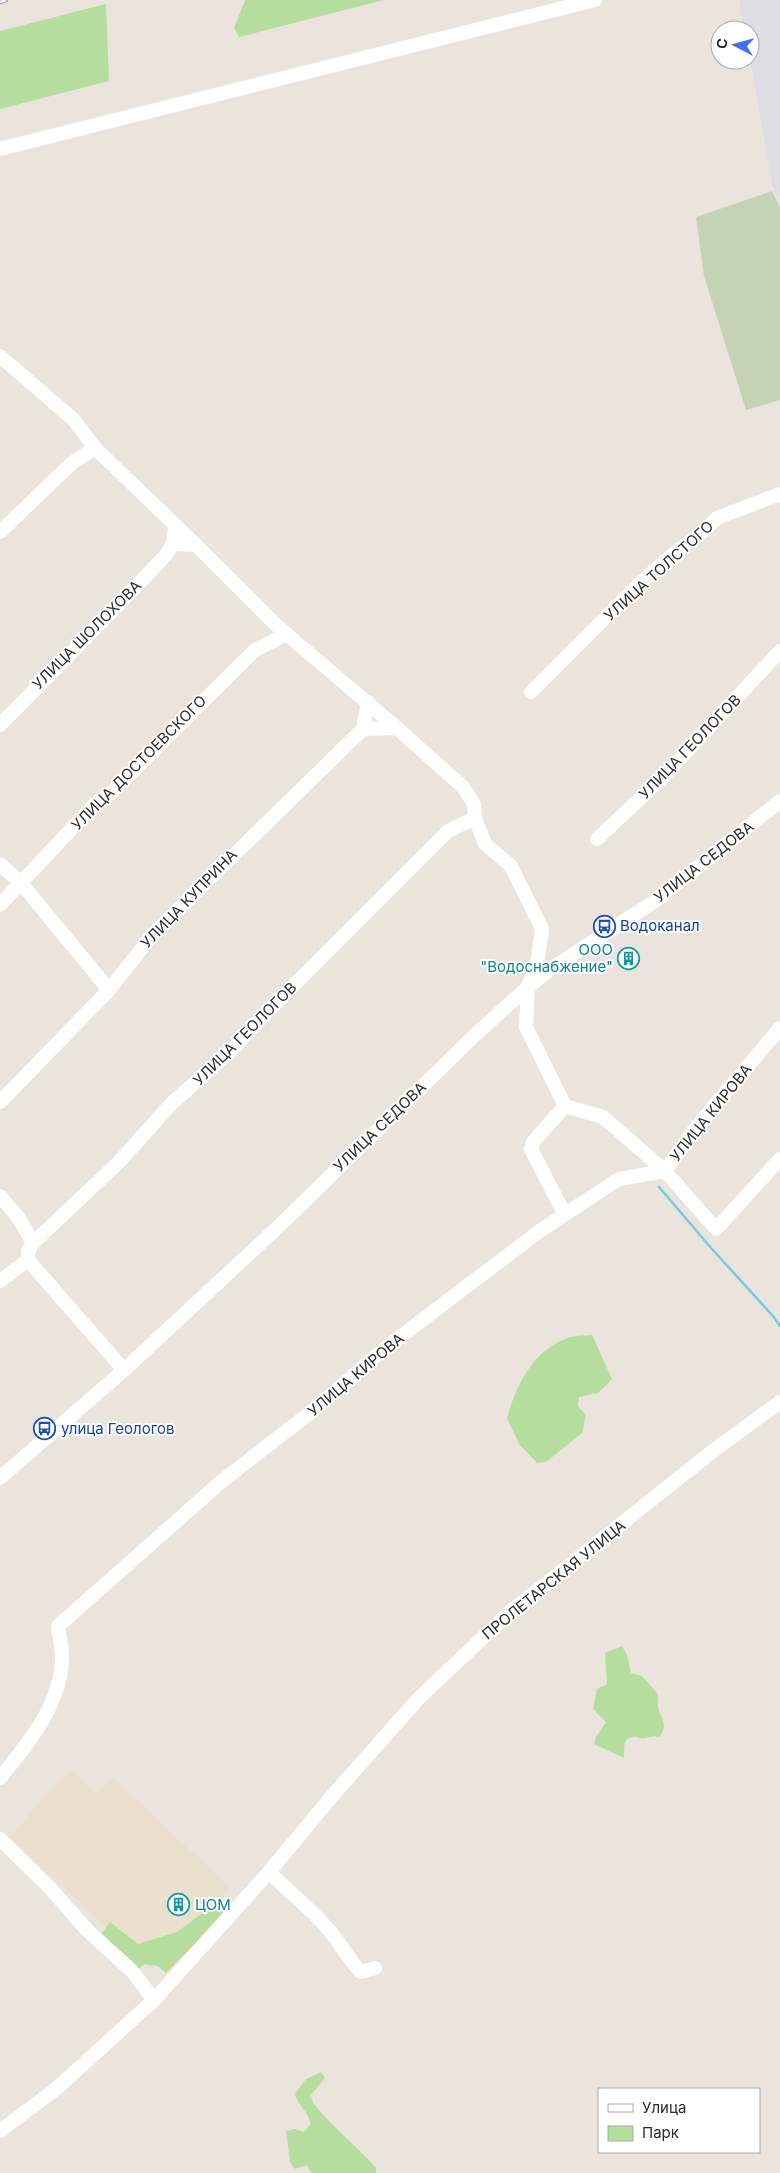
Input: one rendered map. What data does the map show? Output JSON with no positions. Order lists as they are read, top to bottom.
{
  "streets": {
    "street": [
      "УЛИЦА ТОЛСТОГО",
      "УЛИЦА ШОЛОХОВА",
      "УЛИЦА ГЕОЛОГОВ",
      "УЛИЦА ДОСТОЕВСКОГО",
      "УЛИЦА СЕДОВА",
      "УЛИЦА КУПРИНА",
      "УЛИЦА КИРОВА",
      "ПРОЛЕТАРСКАЯ УЛИЦА"
    ]
  },
  "places": {
    "bus stop": ["Водоканал", "улица Геологов"],
    "building": ["ООО \"Водоснабжение\"", "ЦОМ"]
  },
  "legend": ["Улица", "Парк"],
  "north": "left"
}
